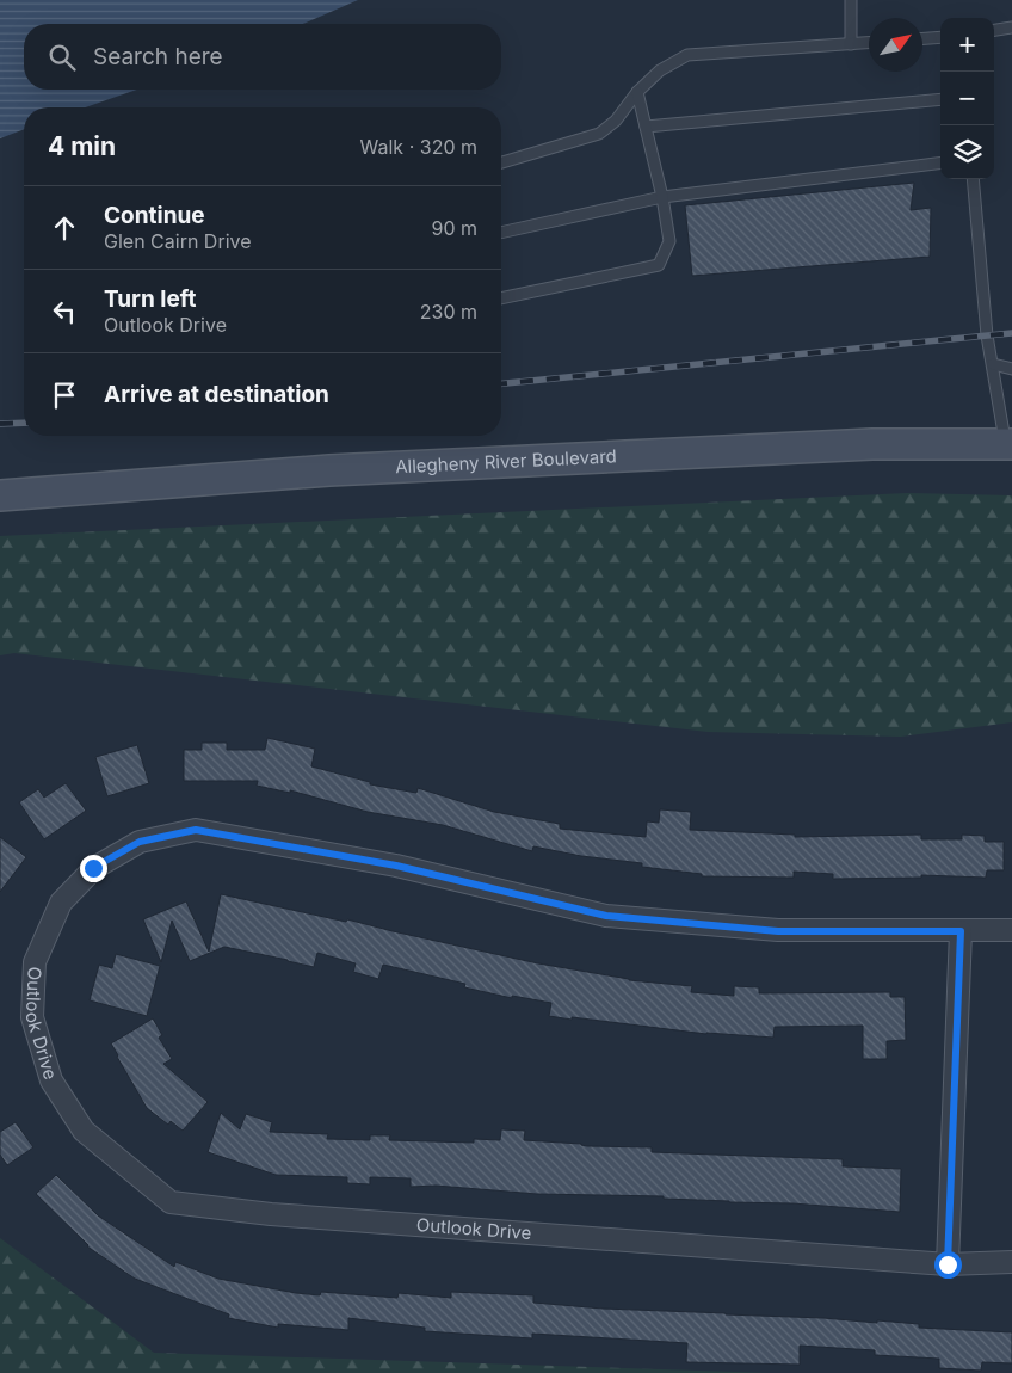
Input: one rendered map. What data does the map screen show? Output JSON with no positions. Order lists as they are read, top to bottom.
{
  "streets": {
    "main road": ["Allegheny River Boulevard"],
    "street": ["Outlook Drive"]
  },
  "north": "top right",
  "page": {
    "map_buttons": ["+", "−"],
    "search": "Search here",
    "heading": ["4 min", "Walk · 320 m"],
    "list": [
      ["Continue", "Glen Cairn Drive", "90 m"],
      ["Turn left", "Outlook Drive", "230 m"],
      "Arrive at destination"
    ]
  }
}
